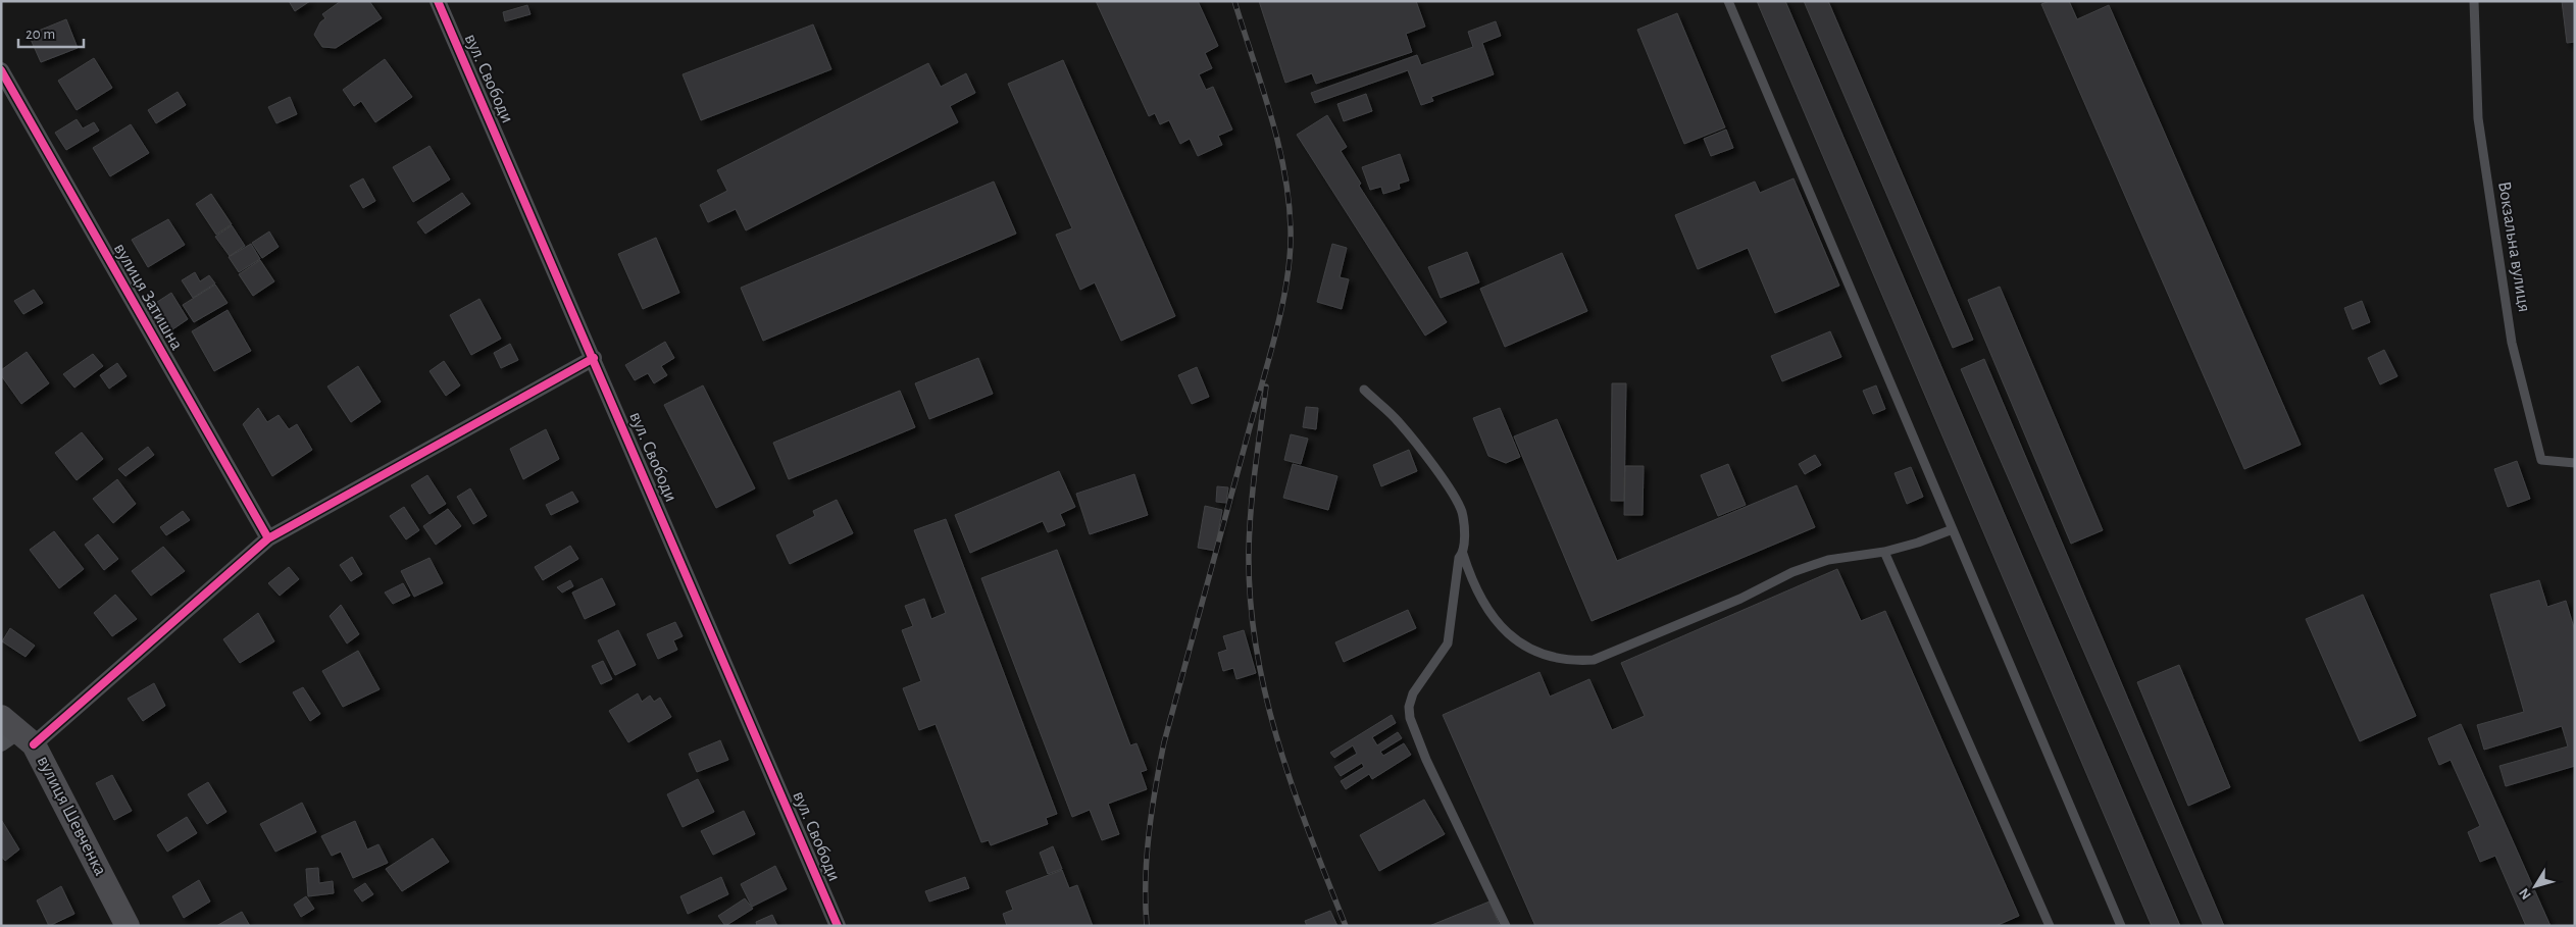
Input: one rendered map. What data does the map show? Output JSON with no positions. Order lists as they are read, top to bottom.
{
  "streets": {
    "street": ["вул. Свободи", "вулиця Затишна", "вулиця Шевченка"],
    "lane": ["Вокзальна вулиця"]
  },
  "scale_bar": "20 m",
  "north": "bottom left"
}
